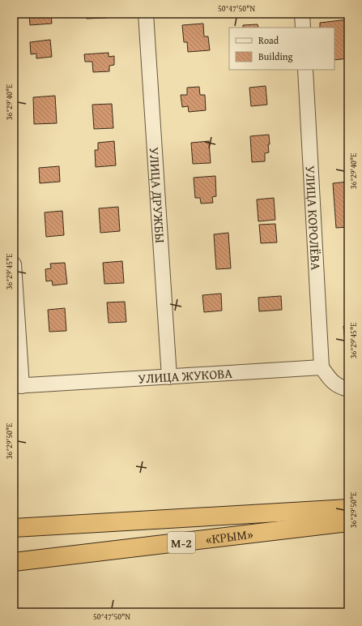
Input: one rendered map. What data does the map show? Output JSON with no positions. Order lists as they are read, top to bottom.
{
  "streets": {
    "highway": ["«КРЫМ»", "М-2"],
    "street": ["УЛИЦА ДРУЖБЫ", "УЛИЦА КОРОЛЁВА", "УЛИЦА ЖУКОВА"]
  },
  "crossings": [
    ["УЛИЦА ДРУЖБЫ", "УЛИЦА ЖУКОВА"],
    ["УЛИЦА КОРОЛЁВА", "УЛИЦА ЖУКОВА"]
  ],
  "legend": ["Road", "Building"],
  "coordinates": [
    "50°47'50\"N",
    "36°29'40\"E",
    "36°29'45\"E",
    "36°29'50\"E"
  ]
}
